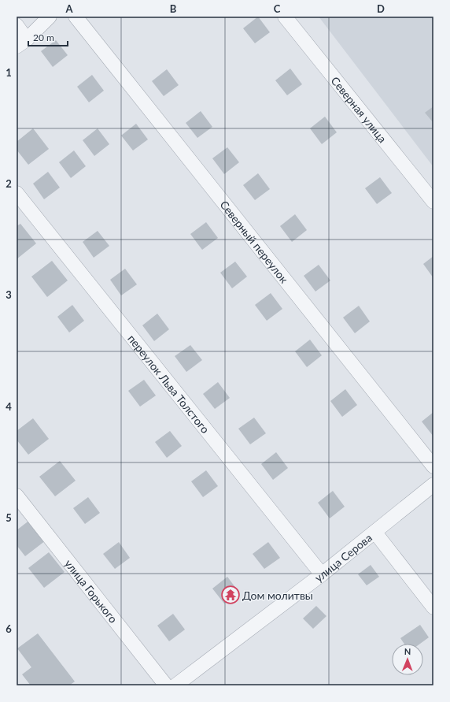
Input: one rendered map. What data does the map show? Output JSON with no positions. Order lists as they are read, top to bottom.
{
  "streets": {
    "street": [
      "Северная улица",
      "Северный переулок",
      "переулок Льва Толстого",
      "улица Серова",
      "улица Горького"
    ]
  },
  "crossings": [
    ["переулок Льва Толстого", "улица Серова"]
  ],
  "places": {
    "temple": ["Дом молитвы"]
  },
  "scale_bar": "20 m",
  "north": "top",
  "grid": {
    "columns": [
      "A",
      "B",
      "C",
      "D"
    ],
    "rows": [
      "1",
      "2",
      "3",
      "4",
      "5",
      "6"
    ]
  }
}
